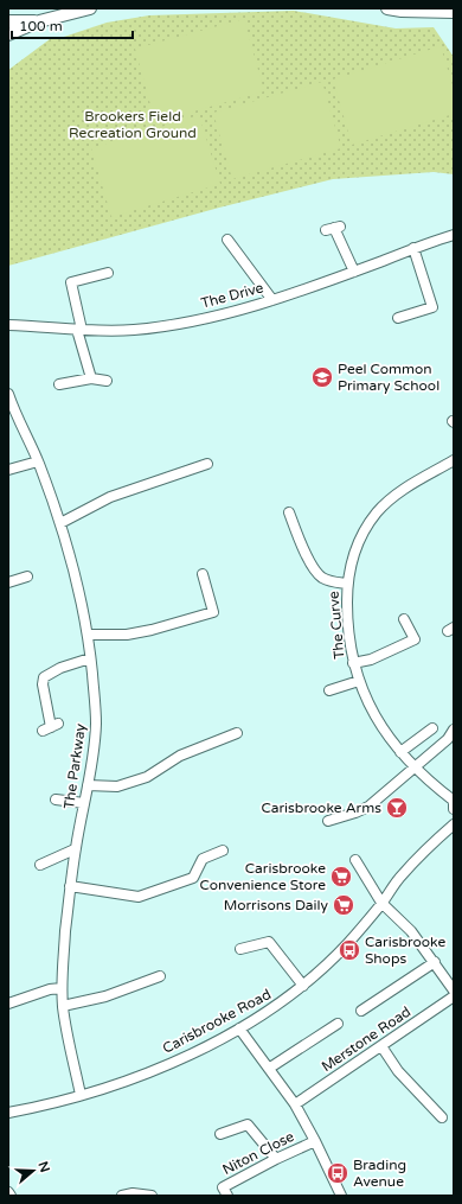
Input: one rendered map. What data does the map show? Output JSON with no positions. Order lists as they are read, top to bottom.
{
  "streets": {
    "street": [
      "The Drive",
      "The Curve",
      "The Parkway",
      "Carisbrooke Road",
      "Merstone Road",
      "Niton Close"
    ]
  },
  "crossings": [
    ["The Parkway", "Carisbrooke Road"]
  ],
  "parks": ["Brookers Field Recreation Ground"],
  "places": {
    "school or university": ["Peel Common Primary School"],
    "bar": ["Carisbrooke Arms"],
    "supermarket": ["Carisbrooke Convenience Store", "Morrisons Daily"],
    "bus stop": ["Carisbrooke Shops", "Brading Avenue"]
  },
  "scale_bar": "100 m",
  "north": "right"
}
